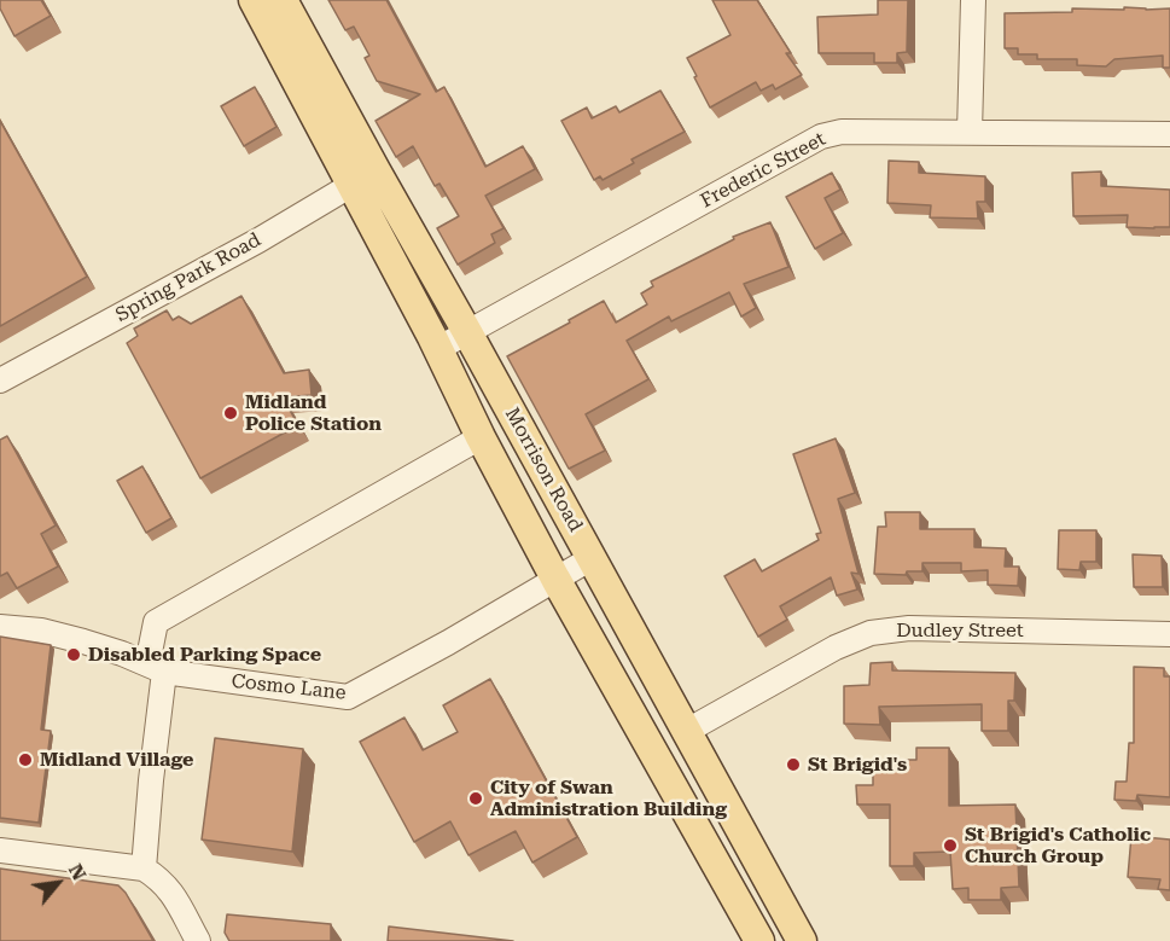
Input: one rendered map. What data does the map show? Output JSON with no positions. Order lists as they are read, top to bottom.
{
  "streets": {
    "main road": ["Morrison Road"],
    "street": [
      "Frederic Street",
      "Spring Park Road",
      "Dudley Street",
      "Cosmo Lane"
    ]
  },
  "crossings": [
    ["Frederic Street", "Morrison Road"],
    ["Spring Park Road", "Morrison Road"],
    ["Morrison Road", "Dudley Street"],
    ["Morrison Road", "Cosmo Lane"]
  ],
  "places": [
    "Midland Police Station",
    "Disabled Parking Space",
    "Midland Village",
    "St Brigid's",
    "City of Swan Administration Building",
    "St Brigid's Catholic Church Group"
  ],
  "north": "top right"
}
